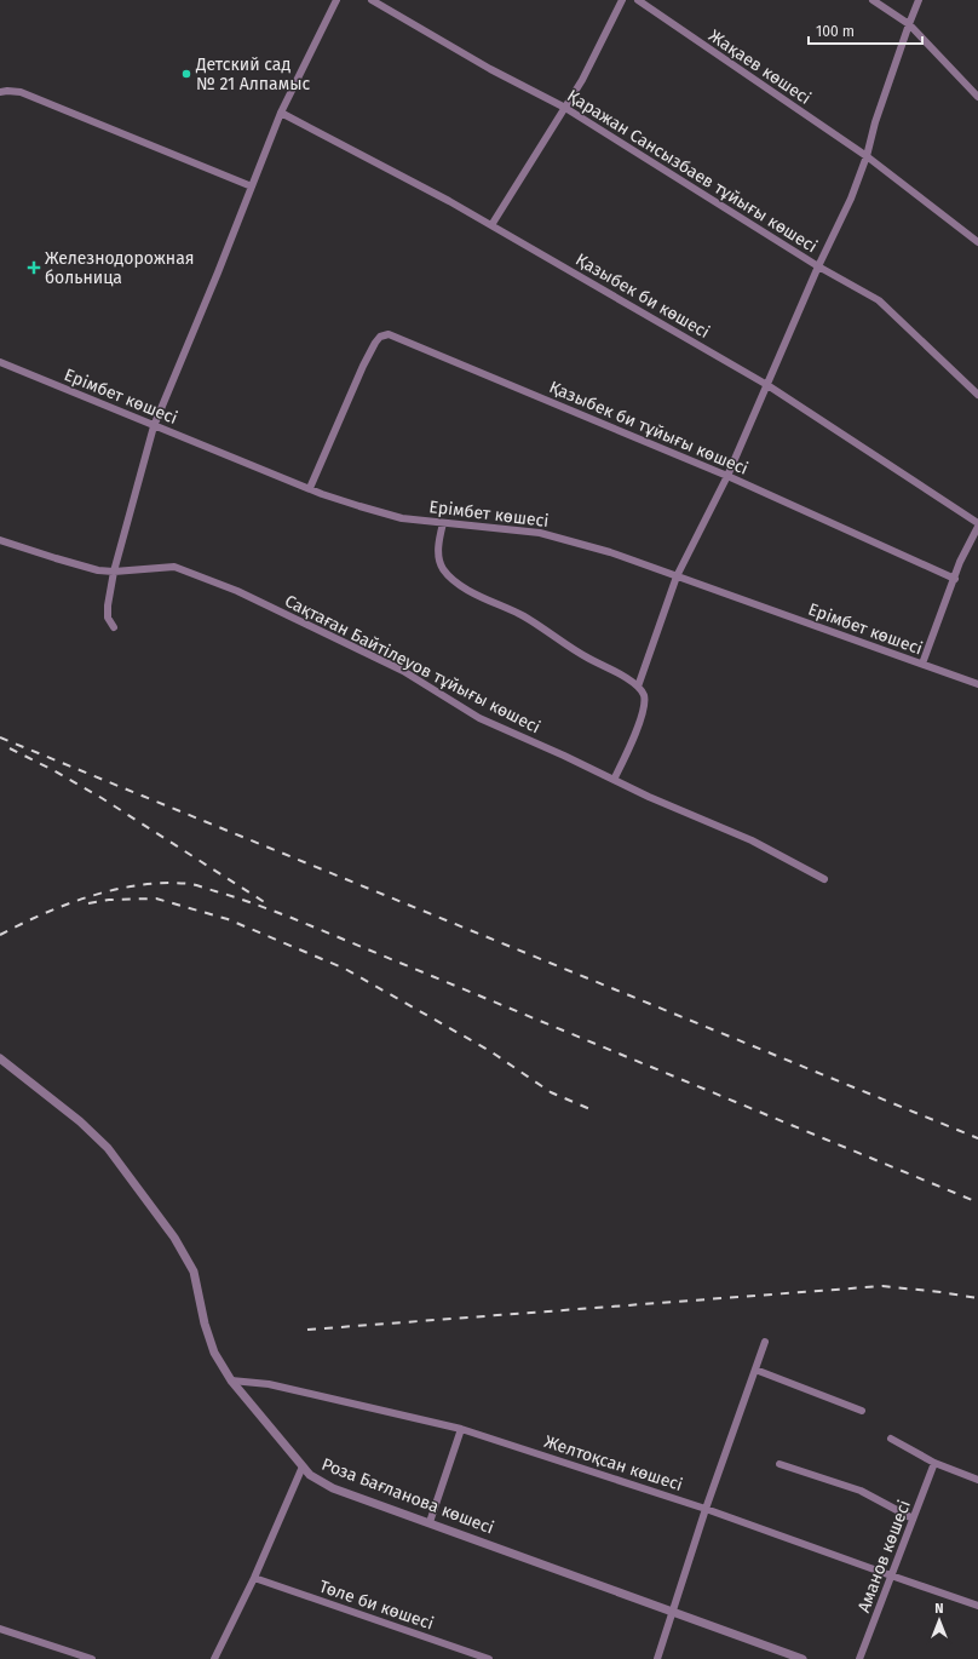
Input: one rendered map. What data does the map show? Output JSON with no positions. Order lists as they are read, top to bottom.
{
  "streets": {
    "street": [
      "Жақаев көшесі",
      "Қаражан Сансызбаев тұйығы көшесі",
      "Қазыбек би көшесі",
      "Ерімбет көшесі",
      "Қазыбек би тұйығы көшесі",
      "Сақтаған Байтілеуов тұйығы көшесі",
      "Желтоқсан көшесі",
      "Роза Бағланова көшесі",
      "Аманов көшесі",
      "Төле би көшесі"
    ]
  },
  "crossings": [
    ["Ерімбет көшесі", "Қазыбек би тұйығы көшесі"],
    ["Желтоқсан көшесі", "Роза Бағланова көшесі"],
    ["Желтоқсан көшесі", "Аманов көшесі"]
  ],
  "places": {
    "other": ["Детский сад № 21 Алпамыс"],
    "health": ["Железнодорожная больница"]
  },
  "scale_bar": "100 m",
  "north": "top"
}
